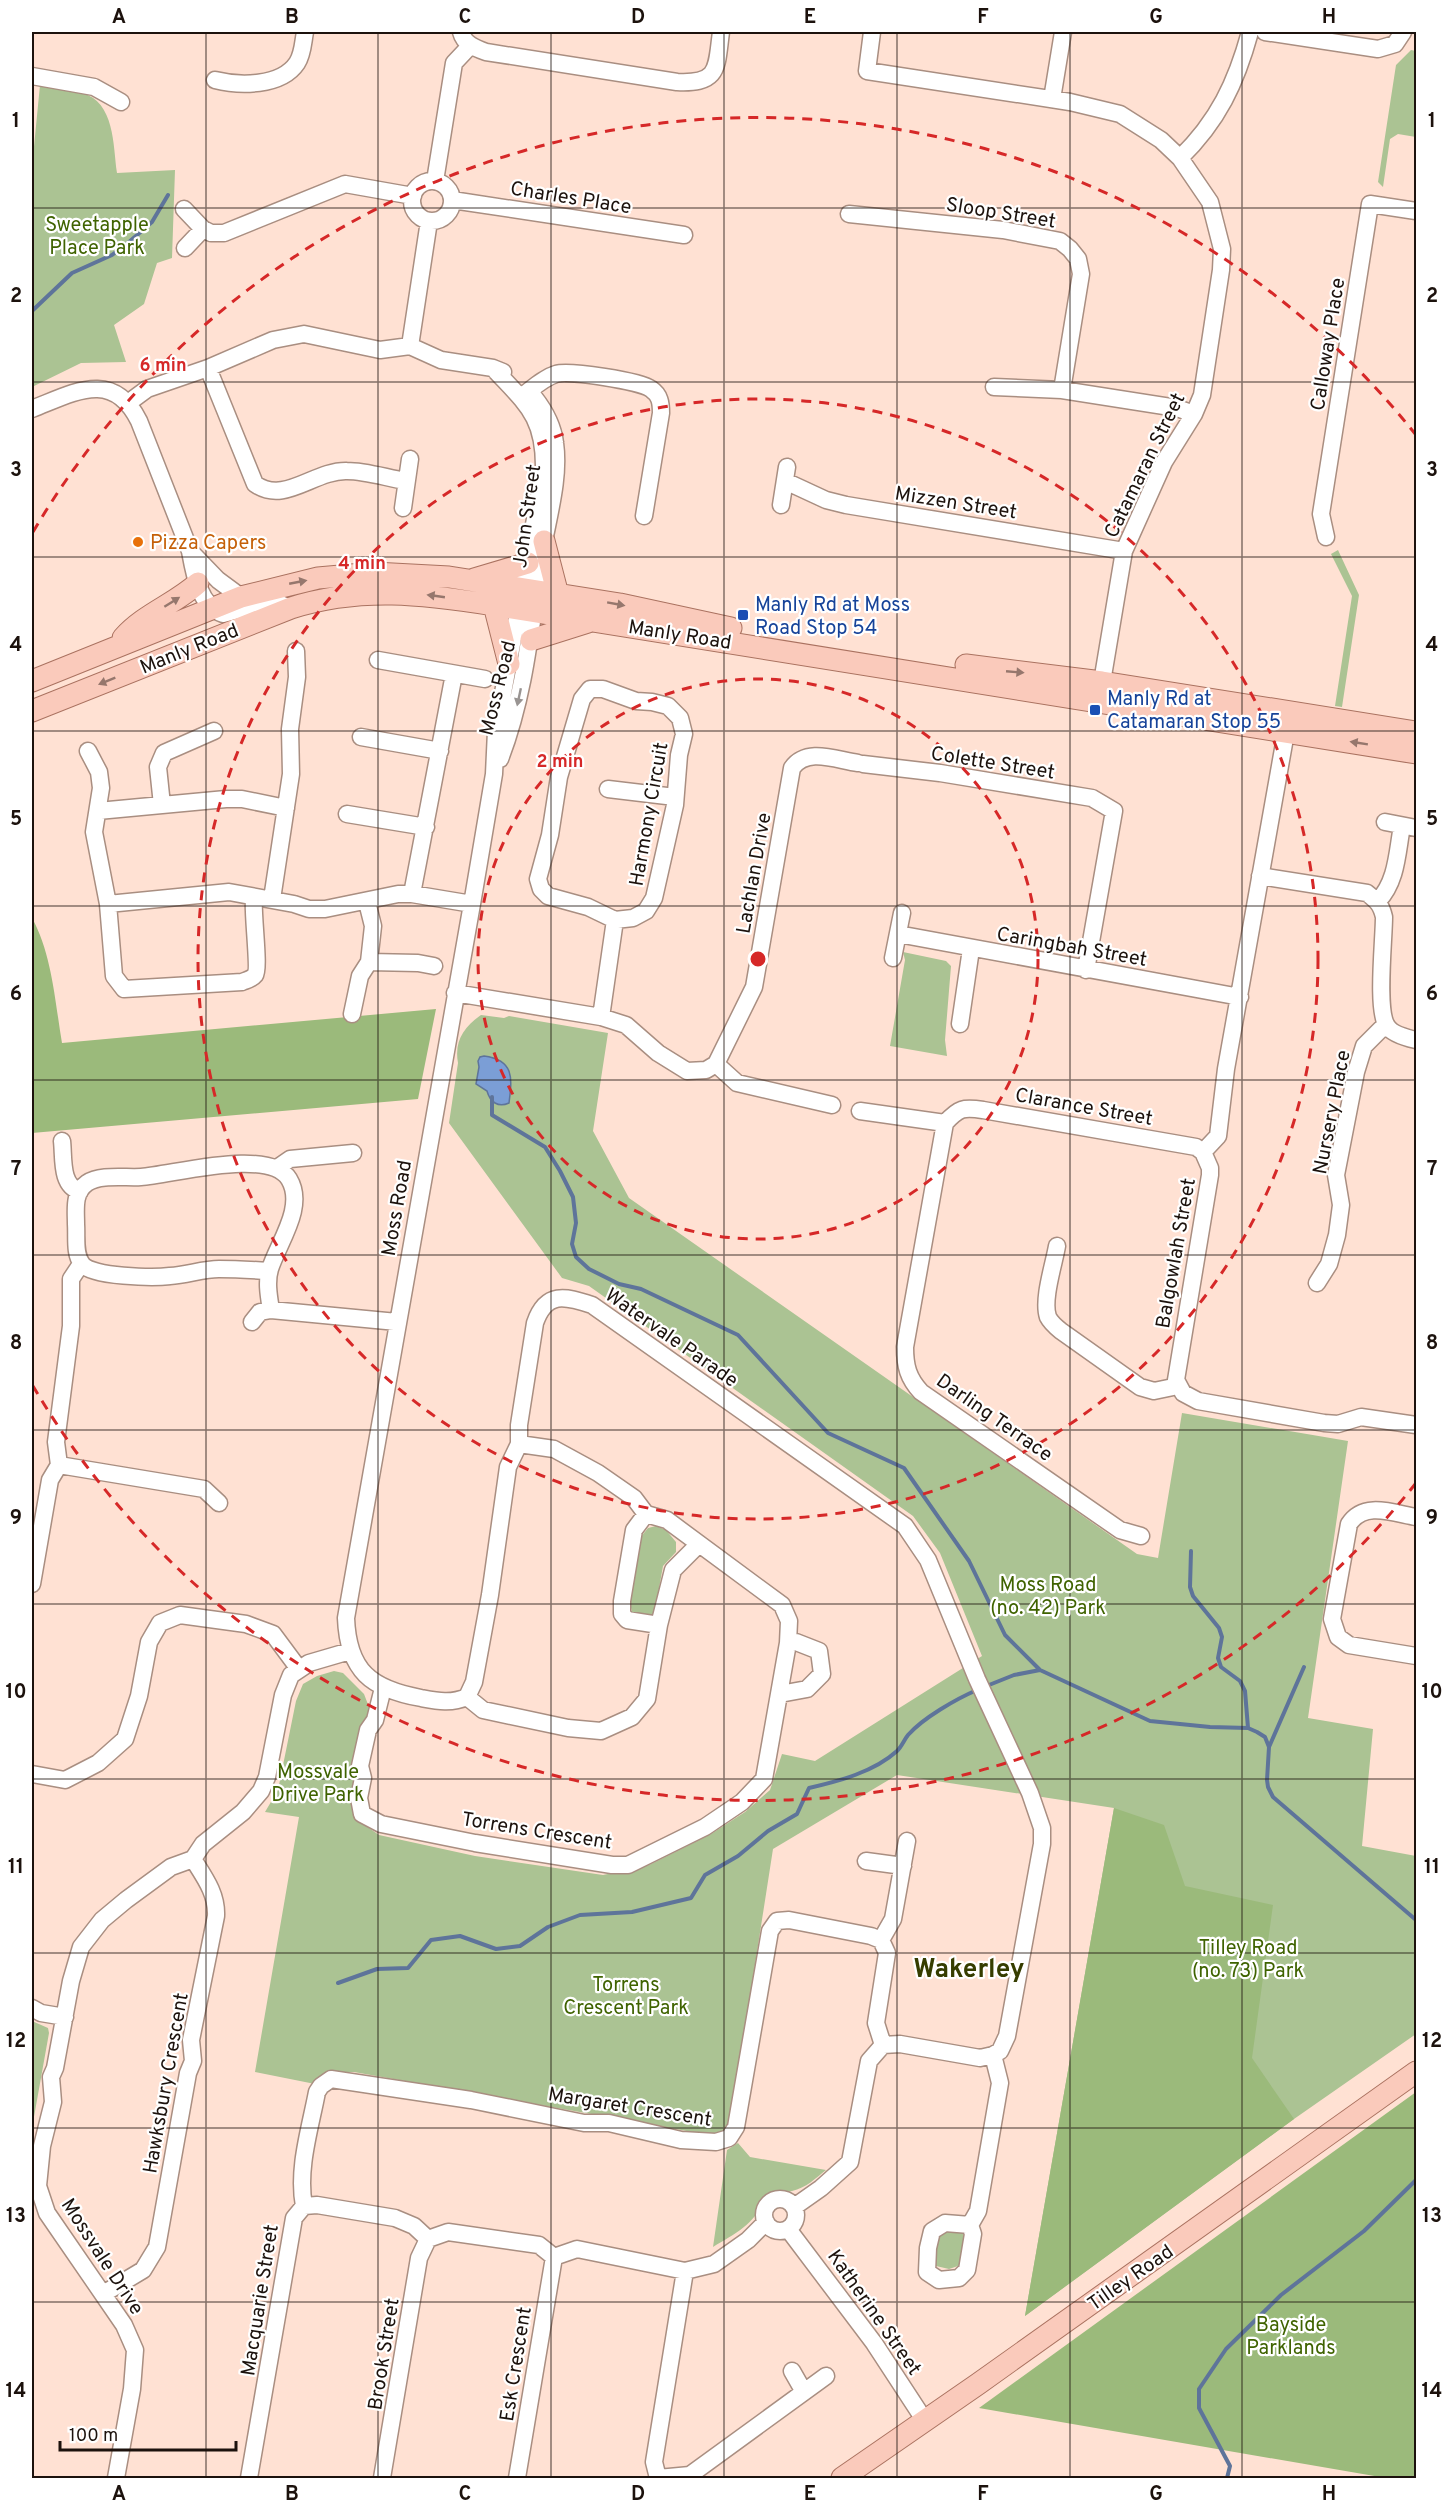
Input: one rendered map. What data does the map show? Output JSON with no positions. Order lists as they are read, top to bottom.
{
  "streets": {
    "main road": ["Manly Road", "Tilley Road"],
    "street": [
      "Charles Place",
      "Sloop Street",
      "Calloway Place",
      "Catamaran Street",
      "Mizzen Street",
      "John Street",
      "Moss Road",
      "Colette Street",
      "Harmony Circuit",
      "Lachlan Drive",
      "Caringbah Street",
      "Clarance Street",
      "Nursery Place",
      "Balgowlah Street",
      "Watervale Parade",
      "Darling Terrace",
      "Torrens Crescent",
      "Hawksbury Crescent",
      "Margaret Crescent",
      "Mossvale Drive",
      "Macquarie Street",
      "Katherine Street",
      "Brook Street",
      "Esk Crescent"
    ]
  },
  "crossings": [
    ["Catamaran Street", "Mizzen Street"],
    ["Catamaran Street", "Manly Road"],
    ["John Street", "Manly Road"],
    ["John Street", "Moss Road"],
    ["Manly Road", "Moss Road"],
    ["Manly Road", "Balgowlah Street"],
    ["Colette Street", "Lachlan Drive"],
    ["Colette Street", "Caringbah Street"],
    ["Caringbah Street", "Balgowlah Street"],
    ["Clarance Street", "Balgowlah Street"],
    ["Clarance Street", "Darling Terrace"],
    ["Watervale Parade", "Torrens Crescent"],
    ["Hawksbury Crescent", "Mossvale Drive"],
    ["Margaret Crescent", "Macquarie Street"],
    ["Tilley Road", "Katherine Street"],
    ["Macquarie Street", "Brook Street"]
  ],
  "districts": ["Wakerley"],
  "parks": [
    "Sweetapple Place Park",
    "Moss Road (no. 42) Park",
    "Mossvale Drive Park",
    "Tilley Road (no. 73) Park",
    "Torrens Crescent Park",
    "Bayside Parklands"
  ],
  "places": {
    "other": ["Pizza Capers"],
    "transit": ["Manly Rd at Moss Road Stop 54", "Manly Rd at Catamaran Stop 55"]
  },
  "scale_bar": "100 m",
  "grid": {
    "columns": [
      "A",
      "B",
      "C",
      "D",
      "E",
      "F",
      "G",
      "H"
    ],
    "rows": [
      "1",
      "2",
      "3",
      "4",
      "5",
      "6",
      "7",
      "8",
      "9",
      "10",
      "11",
      "12",
      "13",
      "14"
    ]
  },
  "rings": ["6 min", "4 min", "2 min"]
}
